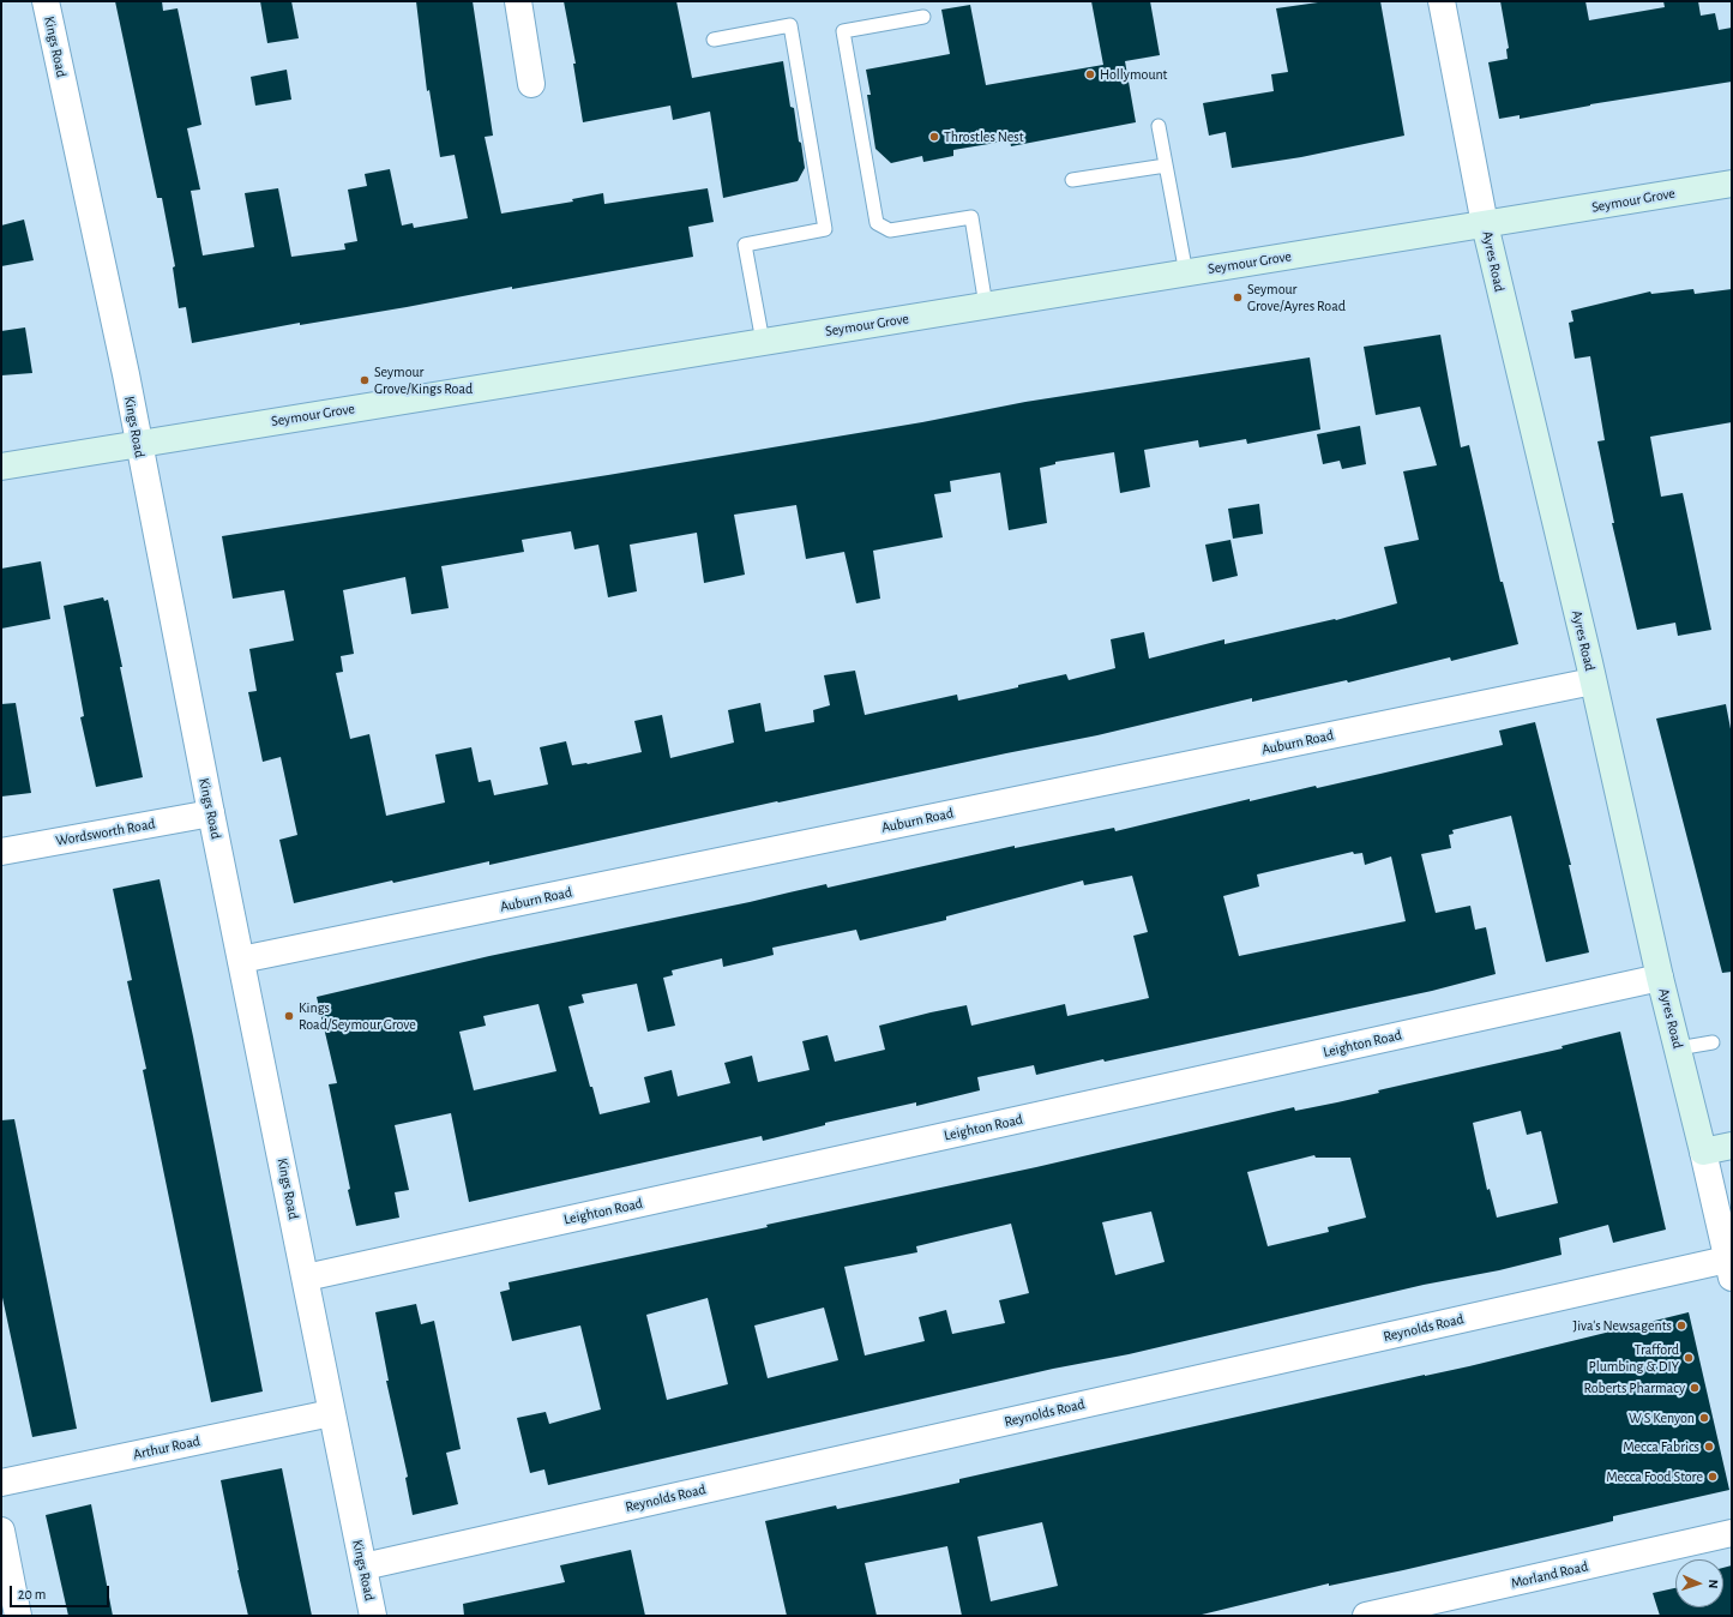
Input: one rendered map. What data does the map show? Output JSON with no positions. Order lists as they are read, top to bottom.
{
  "streets": {
    "main road": ["Seymour Grove", "Ayres Road"],
    "street": [
      "Kings Road",
      "Auburn Road",
      "Wordsworth Road",
      "Leighton Road",
      "Reynolds Road",
      "Arthur Road",
      "Morland Road"
    ]
  },
  "crossings": [
    ["Kings Road", "Seymour Grove"],
    ["Kings Road", "Auburn Road"],
    ["Kings Road", "Wordsworth Road"],
    ["Kings Road", "Leighton Road"],
    ["Kings Road", "Reynolds Road"],
    ["Kings Road", "Arthur Road"],
    ["Seymour Grove", "Ayres Road"],
    ["Ayres Road", "Auburn Road"],
    ["Ayres Road", "Leighton Road"],
    ["Ayres Road", "Reynolds Road"]
  ],
  "places": [
    "Hollymount",
    "Throstles Nest",
    "Seymour Grove/Ayres Road",
    "Seymour Grove/Kings Road",
    "Kings Road/Seymour Grove",
    "Jiva's Newsagents",
    "Trafford Plumbing & DIY",
    "Roberts Pharmacy",
    "W S Kenyon",
    "Mecca Fabrics",
    "Mecca Food Store"
  ],
  "scale_bar": "20 m",
  "north": "right"
}
